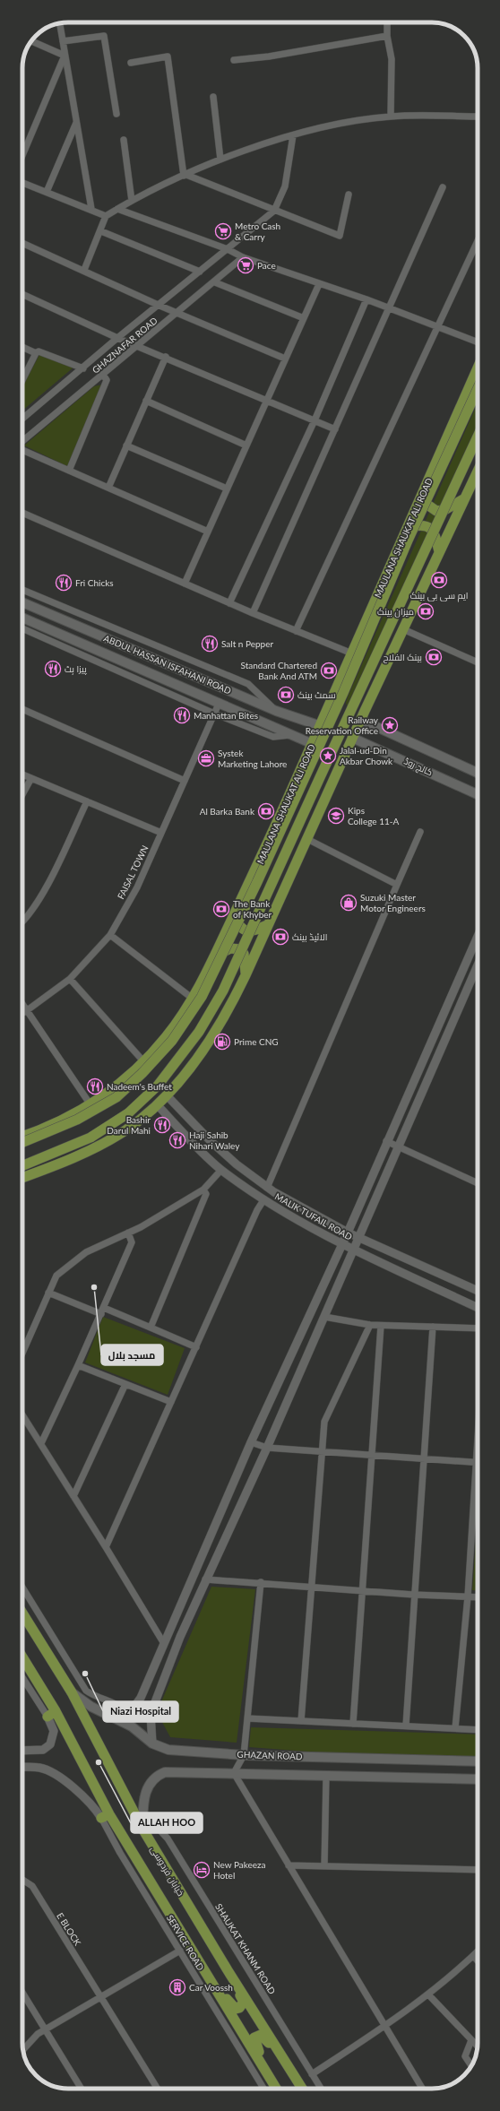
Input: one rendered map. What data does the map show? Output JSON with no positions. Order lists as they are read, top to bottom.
{
  "streets": {
    "main road": [
      "MAULANA SHAUKAT ALI ROAD",
      "ABDUL HASSAN ISFAHANI ROAD",
      "کالج روڈ",
      "GHAZAN ROAD",
      "خیابان فردوسی"
    ],
    "street": [
      "GHAZNAFAR ROAD",
      "FAISAL TOWN",
      "MALIK TUFAIL ROAD",
      "E BLOCK",
      "SERVICE ROAD",
      "SHAUKAT KHANM ROAD"
    ]
  },
  "crossings": [
    ["MAULANA SHAUKAT ALI ROAD", "ABDUL HASSAN ISFAHANI ROAD"],
    ["ABDUL HASSAN ISFAHANI ROAD", "FAISAL TOWN"],
    ["GHAZAN ROAD", "خیابان فردوسی"],
    ["GHAZAN ROAD", "SHAUKAT KHANM ROAD"],
    ["خیابان فردوسی", "SHAUKAT KHANM ROAD"]
  ],
  "places": {
    "supermarket": ["Metro Cash & Carry", "Pace"],
    "bank": [
      "ایم سی بی بینک",
      "میزان بینک",
      "بینک الفلاح",
      "Standard Chartered Bank And ATM",
      "سمٹ بینک",
      "Al Barka Bank",
      "The Bank of Khyber",
      "الائیڈ بینک"
    ],
    "restaurant": [
      "Fri Chicks",
      "Salt n Pepper",
      "پیزا ہٹ",
      "Manhattan Bites",
      "Nadeem's Buffet",
      "Bashir Darul Mahi",
      "Haji Sahib Nihari Waley"
    ],
    "place": ["Railway Reservation Office", "Jalal-ud-Din Akbar Chowk"],
    "office": ["Systek Marketing Lahore"],
    "school or university": ["Kips College 11-A"],
    "shop": ["Suzuki Master Motor Engineers"],
    "fuel station": ["Prime CNG"],
    "other": ["مسجد بلال", "Niazi Hospital", "ALLAH HOO"],
    "hotel": ["New Pakeeza Hotel"],
    "building": ["Car Voossh"]
  }
}
